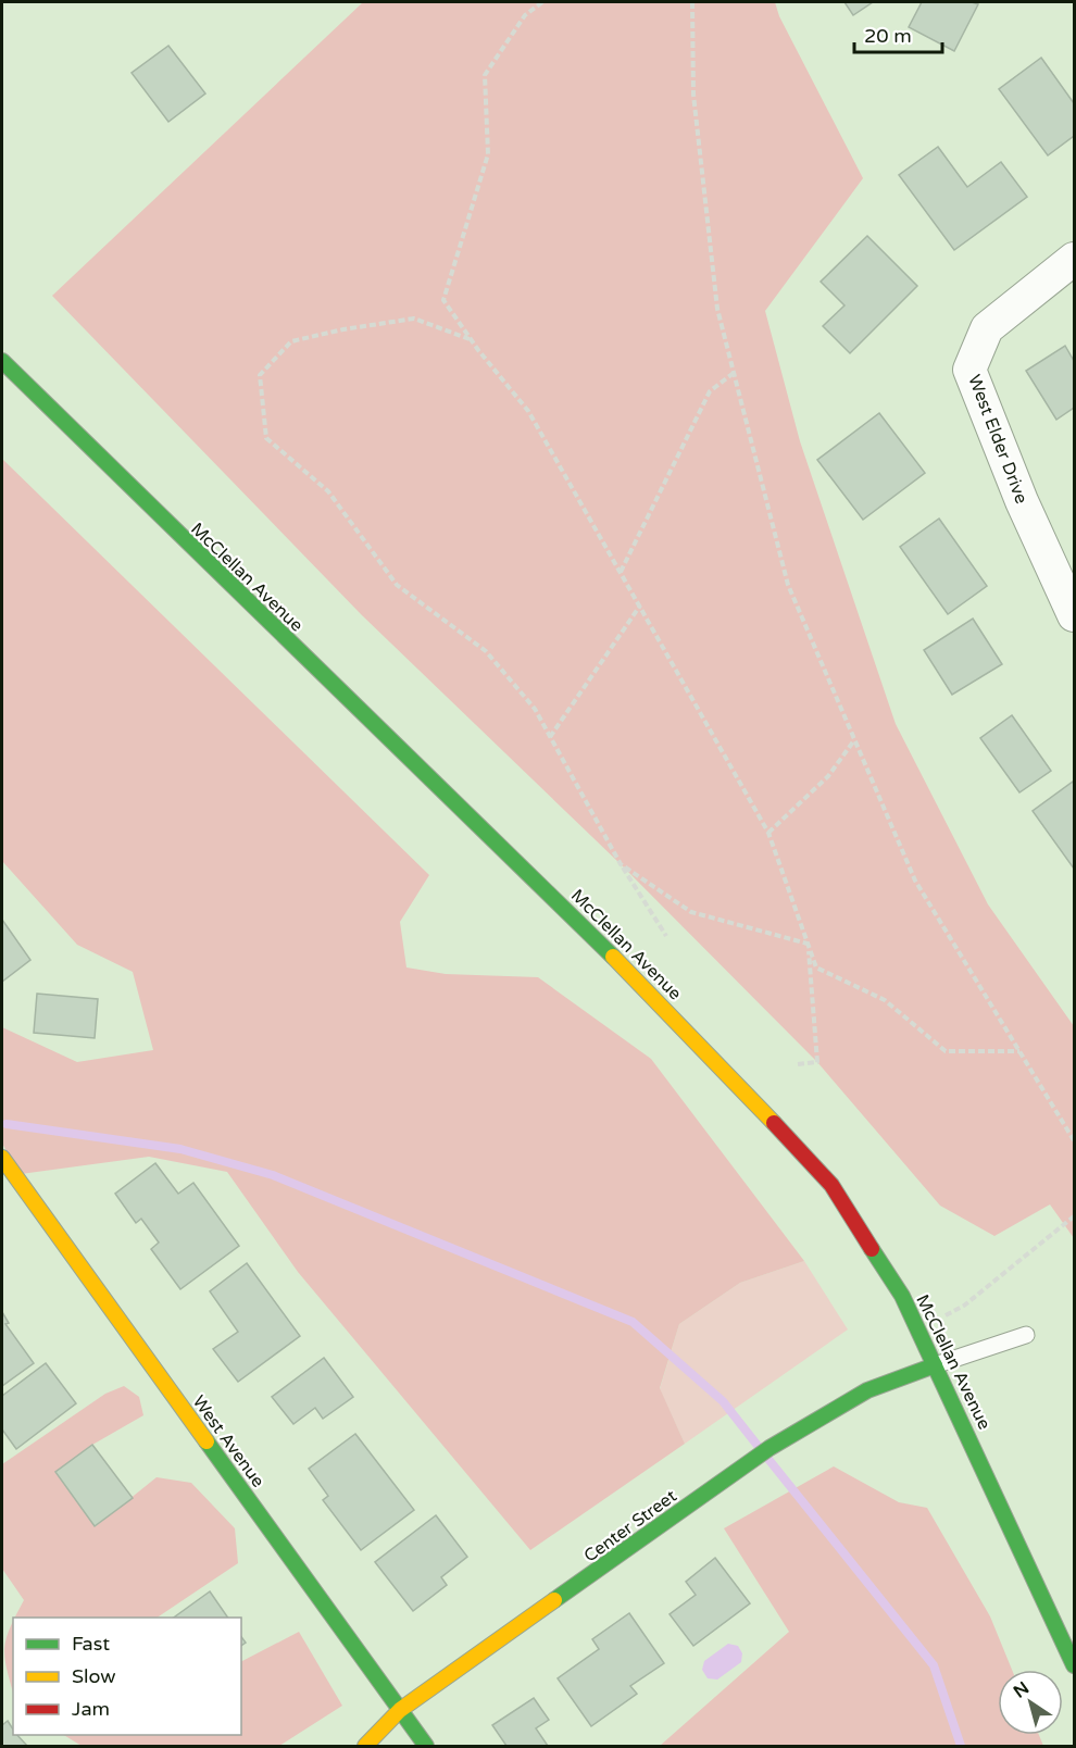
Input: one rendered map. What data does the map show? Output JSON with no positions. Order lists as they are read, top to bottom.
{
  "streets": {
    "main road": ["McClellan Avenue", "West Avenue", "Center Street"],
    "street": ["West Elder Drive"]
  },
  "crossings": [
    ["McClellan Avenue", "Center Street"],
    ["West Avenue", "Center Street"]
  ],
  "legend": ["Fast", "Slow", "Jam"],
  "scale_bar": "20 m",
  "north": "top left"
}
